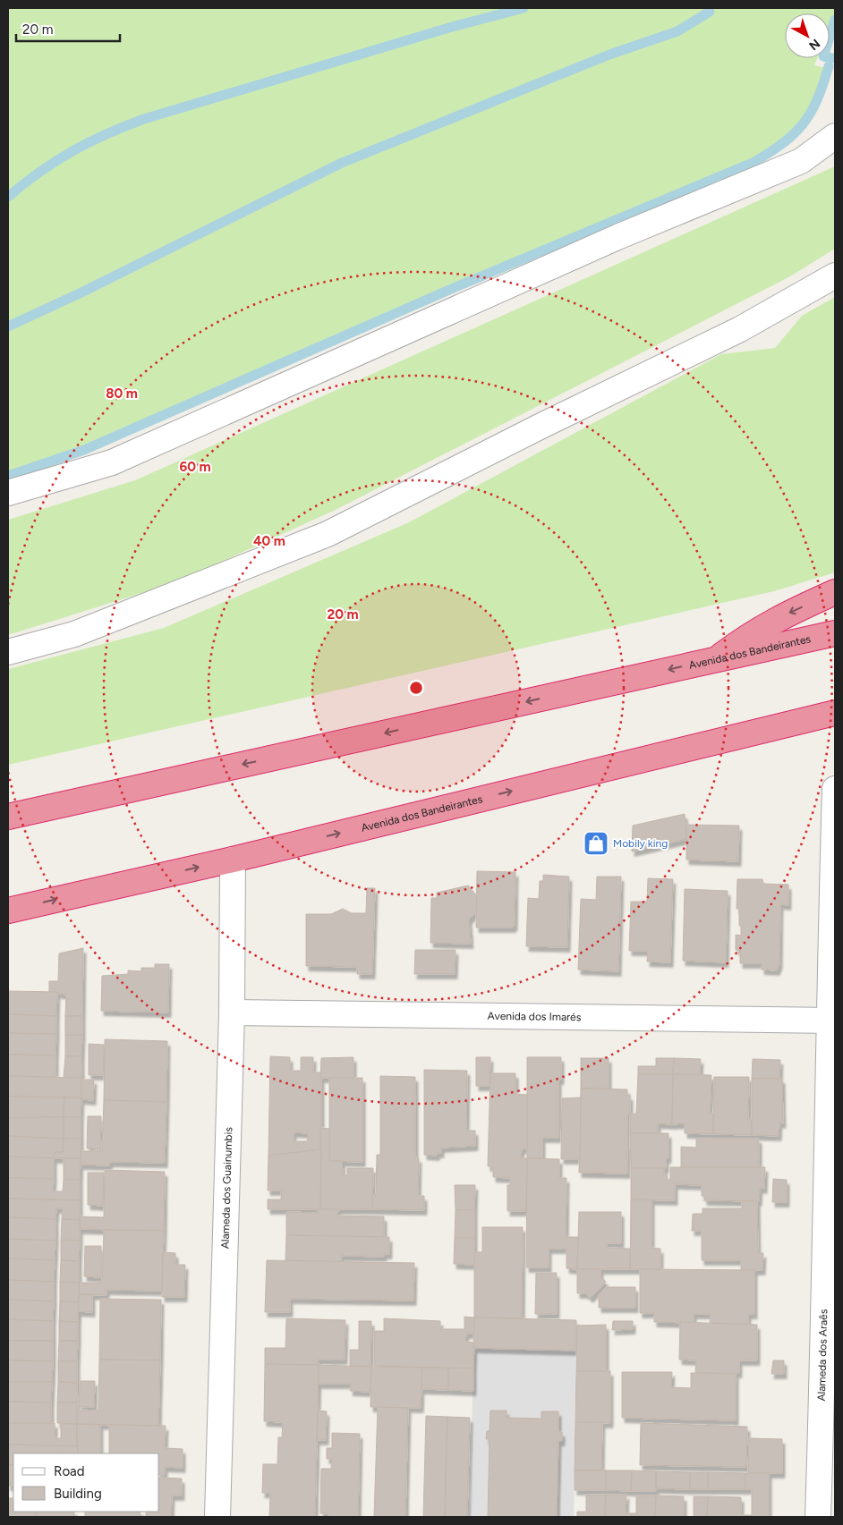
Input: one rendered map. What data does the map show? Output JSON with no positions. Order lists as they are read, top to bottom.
{
  "streets": {
    "highway": ["Avenida dos Bandeirantes"],
    "street": ["Avenida dos Imarés", "Alameda dos Guainumbis", "Alameda dos Araês"]
  },
  "crossings": [
    ["Avenida dos Bandeirantes", "Alameda dos Guainumbis"],
    ["Avenida dos Imarés", "Alameda dos Guainumbis"],
    ["Avenida dos Imarés", "Alameda dos Araês"]
  ],
  "places": {
    "shop": ["Mobily king"]
  },
  "legend": ["Road", "Building"],
  "scale_bar": "20 m",
  "north": "bottom right",
  "rings": [
    "80 m",
    "60 m",
    "40 m",
    "20 m"
  ]
}
